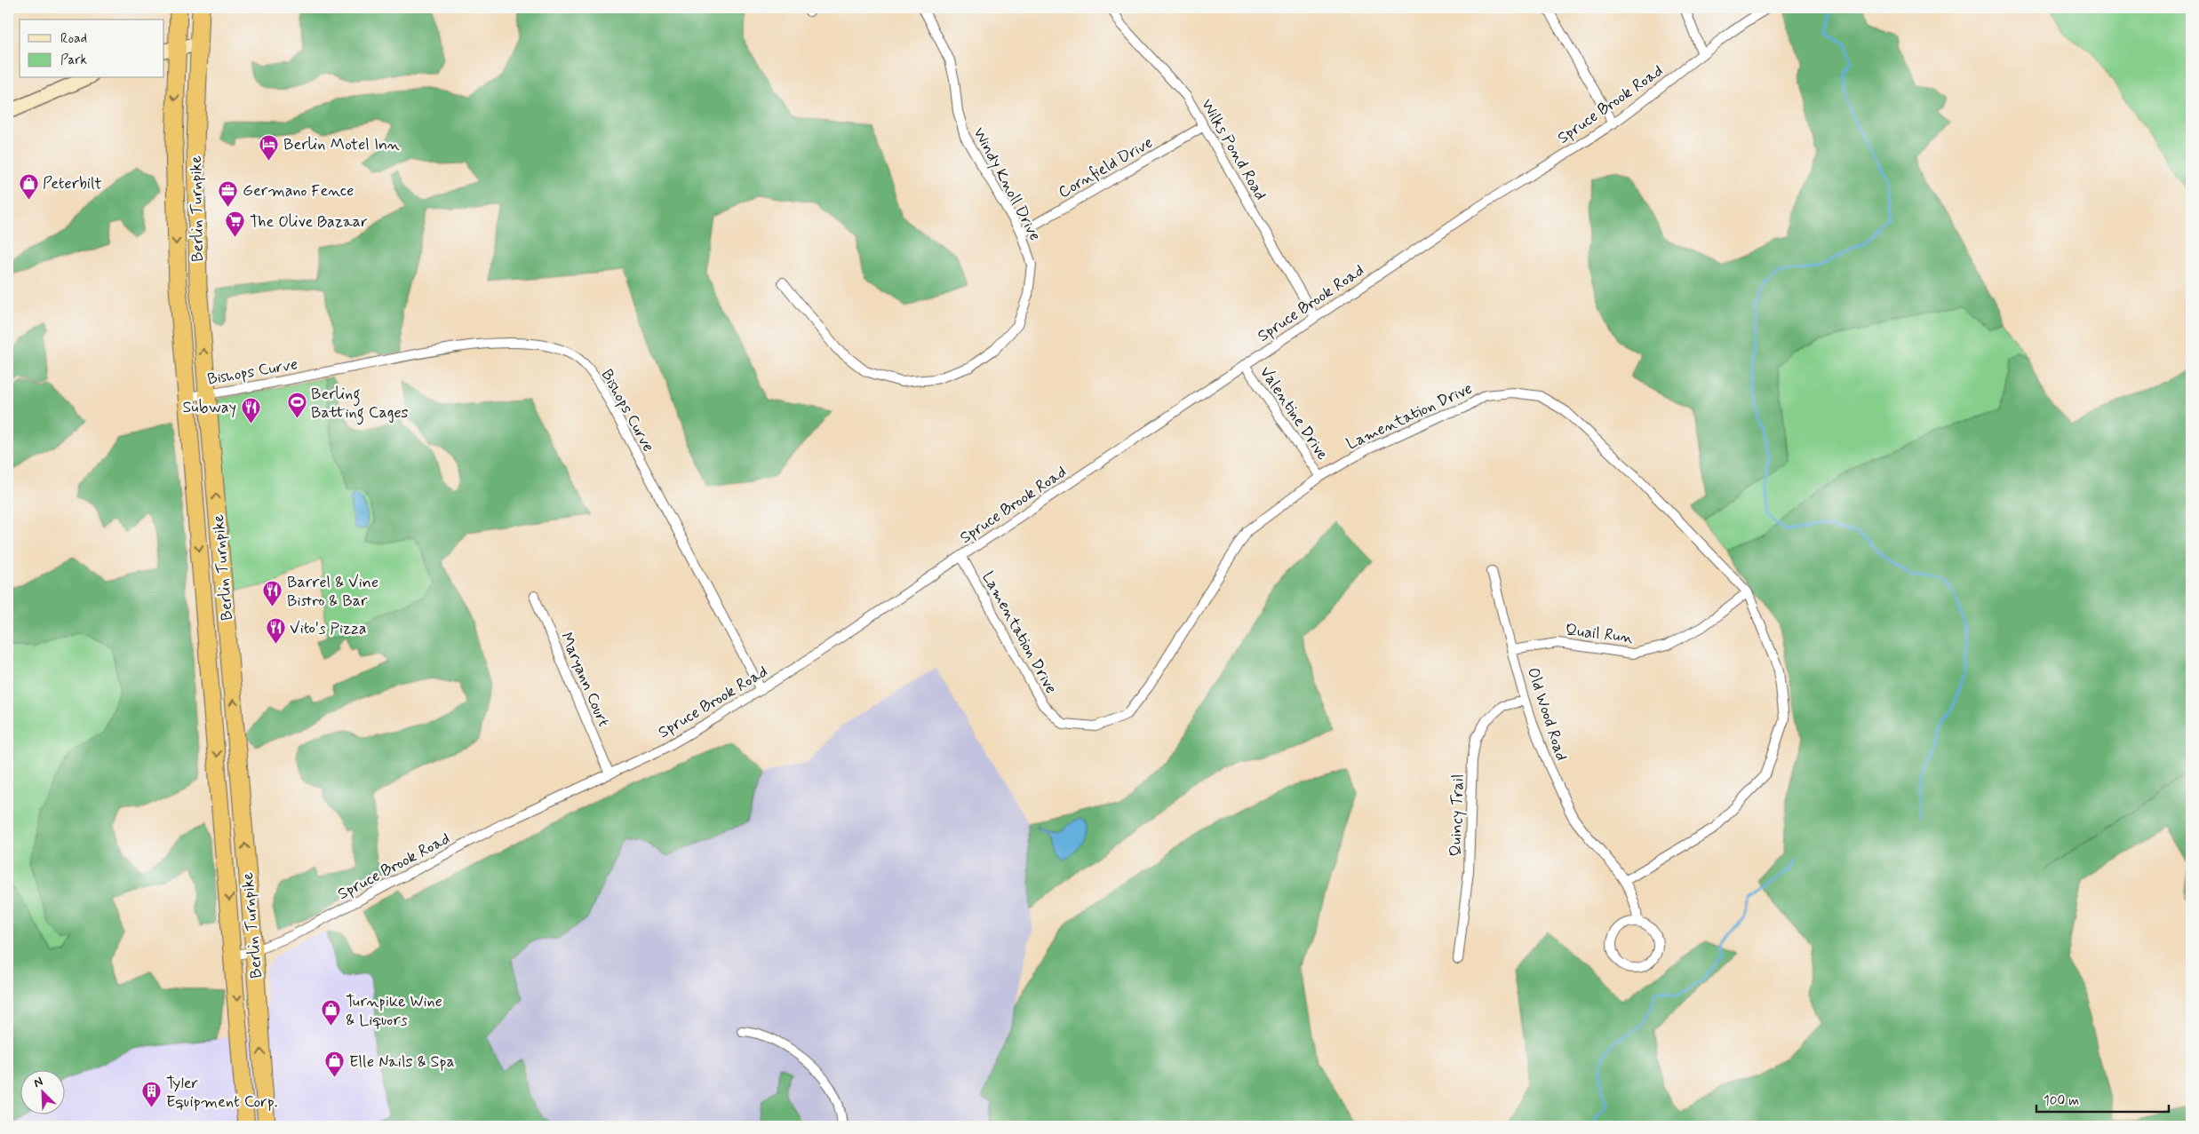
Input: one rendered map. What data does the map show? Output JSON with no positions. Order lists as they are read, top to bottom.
{
  "streets": {
    "highway": ["Berlin Turnpike"],
    "street": [
      "Spruce Brook Road",
      "Wilks Pond Road",
      "Cornfield Drive",
      "Windy Knoll Drive",
      "Bishops Curve",
      "Valentine Drive",
      "Lamentation Drive",
      "Quail Run",
      "Maryann Court",
      "Old Wood Road",
      "Quincy Trail"
    ]
  },
  "crossings": [
    ["Spruce Brook Road", "Wilks Pond Road"],
    ["Spruce Brook Road", "Berlin Turnpike"],
    ["Spruce Brook Road", "Bishops Curve"],
    ["Spruce Brook Road", "Valentine Drive"],
    ["Spruce Brook Road", "Lamentation Drive"],
    ["Spruce Brook Road", "Maryann Court"],
    ["Wilks Pond Road", "Cornfield Drive"],
    ["Cornfield Drive", "Windy Knoll Drive"],
    ["Berlin Turnpike", "Bishops Curve"],
    ["Valentine Drive", "Lamentation Drive"],
    ["Lamentation Drive", "Quail Run"],
    ["Lamentation Drive", "Old Wood Road"],
    ["Quail Run", "Old Wood Road"],
    ["Old Wood Road", "Quincy Trail"]
  ],
  "places": {
    "hotel": ["Berlin Motel Inn"],
    "shop": ["Peterbilt", "Turnpike Wine & Liquors", "Elle Nails & Spa"],
    "office": ["Germano Fence"],
    "supermarket": ["The Olive Bazaar"],
    "sports": ["Berling Batting Cages"],
    "restaurant": ["Subway", "Barrel & Vine Bistro & Bar", "Vito's Pizza"],
    "building": ["Tyler Equipment Corp."]
  },
  "legend": ["Road", "Park"],
  "scale_bar": "100 m",
  "north": "top left"
}
